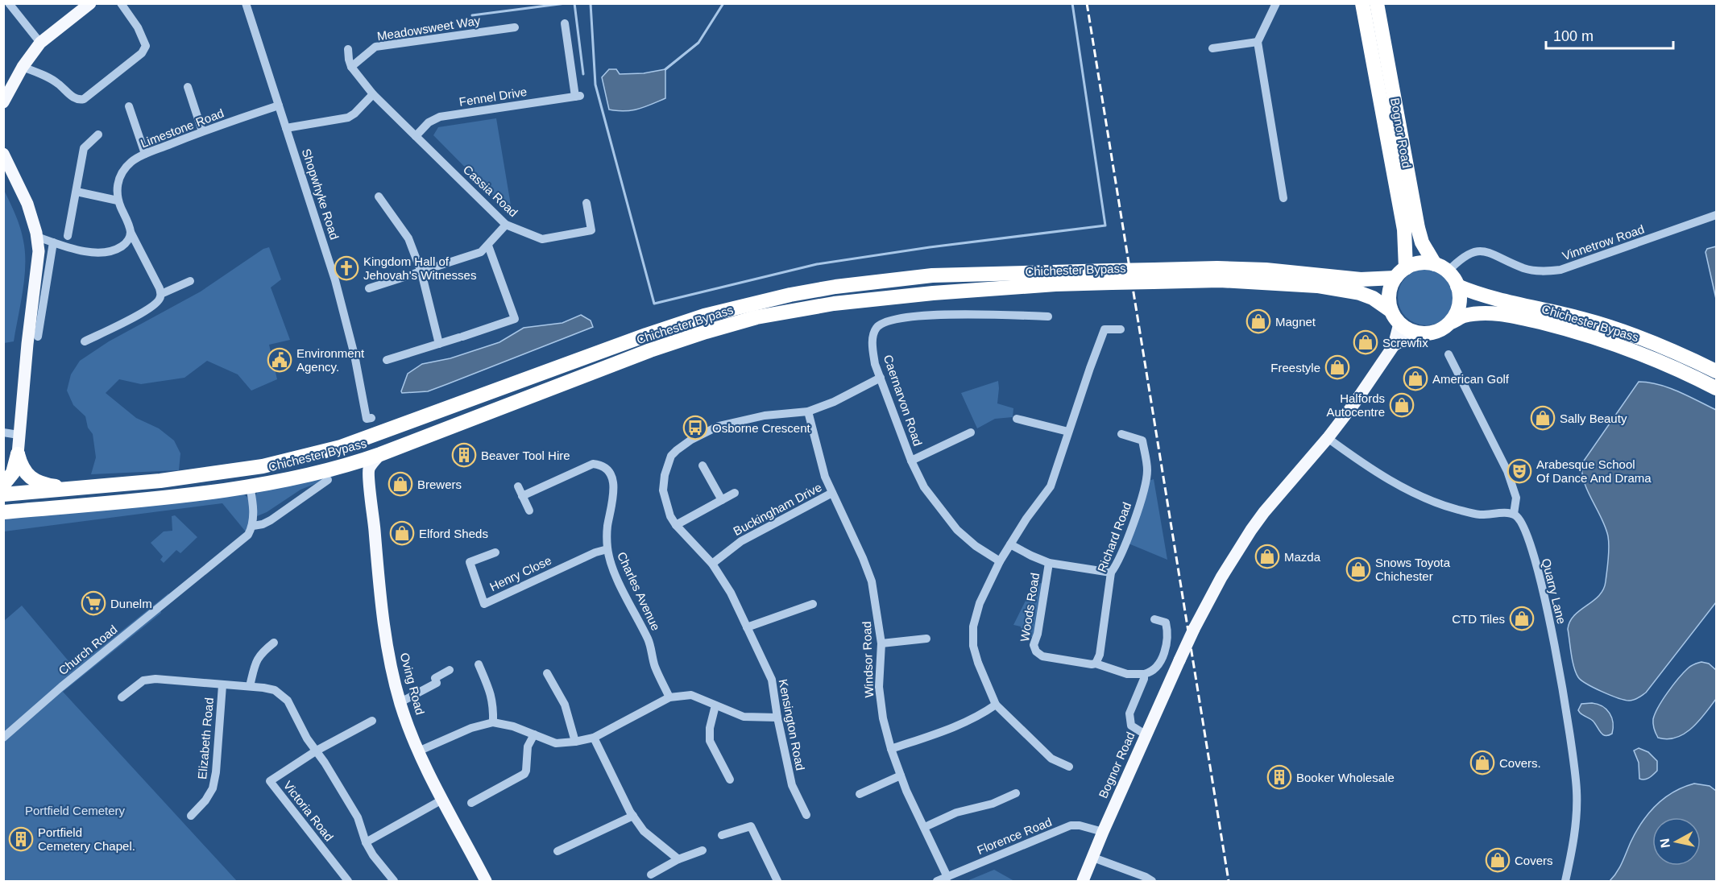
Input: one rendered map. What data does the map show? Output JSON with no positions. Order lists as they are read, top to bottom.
{
  "streets": {
    "highway": ["Bognor Road", "Chichester Bypass"],
    "main road": ["Oving Road"],
    "street": [
      "Meadowsweet Way",
      "Fennel Drive",
      "Limestone Road",
      "Cassia Road",
      "Shopwhyke Road",
      "Vinnetrow Road",
      "Caernarvon Road",
      "Buckingham Drive",
      "Richard Road",
      "Henry Close",
      "Charles Avenue",
      "Quarry Lane",
      "Woods Road",
      "Church Road",
      "Windsor Road",
      "Kensington Road",
      "Elizabeth Road",
      "Victoria Road",
      "Florence Road"
    ]
  },
  "crossings": [
    ["Meadowsweet Way", "Cassia Road"],
    ["Fennel Drive", "Cassia Road"],
    ["Limestone Road", "Shopwhyke Road"],
    ["Bognor Road", "Vinnetrow Road"],
    ["Bognor Road", "Chichester Bypass"],
    ["Bognor Road", "Florence Road"],
    ["Vinnetrow Road", "Chichester Bypass"],
    ["Chichester Bypass", "Oving Road"],
    ["Buckingham Drive", "Windsor Road"],
    ["Buckingham Drive", "Kensington Road"],
    ["Richard Road", "Woods Road"],
    ["Henry Close", "Charles Avenue"],
    ["Windsor Road", "Florence Road"],
    ["Elizabeth Road", "Victoria Road"]
  ],
  "parks": ["Portfield Cemetery"],
  "places": {
    "church": ["Kingdom Hall of Jehovah's Witnesses"],
    "shop": [
      "Magnet",
      "Screwfix",
      "Freestyle",
      "American Golf",
      "Halfords Autocentre",
      "Sally Beauty",
      "Brewers",
      "Elford Sheds",
      "Mazda",
      "Snows Toyota Chichester",
      "CTD Tiles",
      "Covers.",
      "Covers"
    ],
    "public building": ["Environment Agency."],
    "bus stop": ["Osborne Crescent"],
    "building": ["Beaver Tool Hire", "Booker Wholesale", "Portfield Cemetery Chapel."],
    "theatre": ["Arabesque School Of Dance And Drama"],
    "supermarket": ["Dunelm"]
  },
  "scale_bar": "100 m",
  "north": "left"
}
